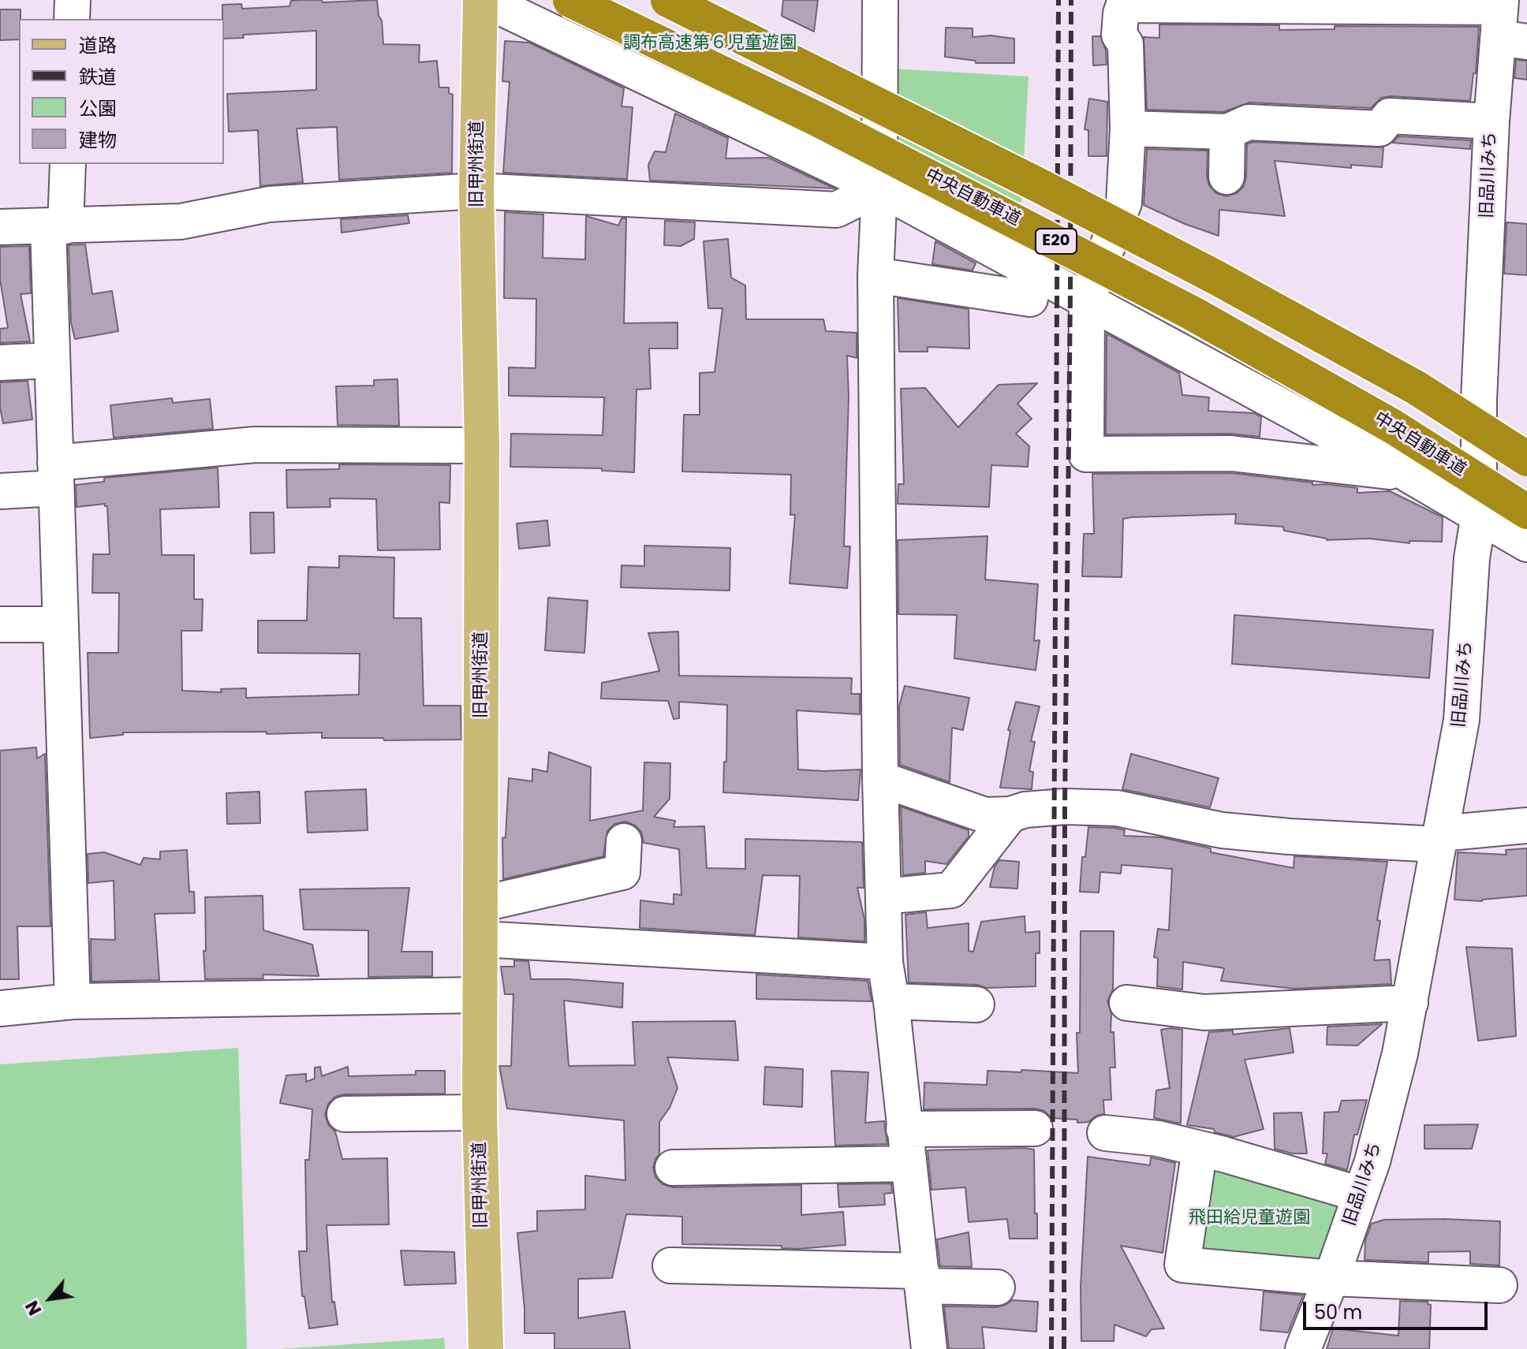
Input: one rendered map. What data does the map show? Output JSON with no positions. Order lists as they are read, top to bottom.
{
  "streets": {
    "highway": ["中央自動車道", "E20"],
    "main road": ["旧甲州街道"],
    "street": ["旧品川みち"]
  },
  "parks": ["調布高速第６児童遊園", "飛田給児童遊園"],
  "legend": [
    "道路",
    "鉄道",
    "公園",
    "建物"
  ],
  "scale_bar": "50 m",
  "north": "bottom left"
}
